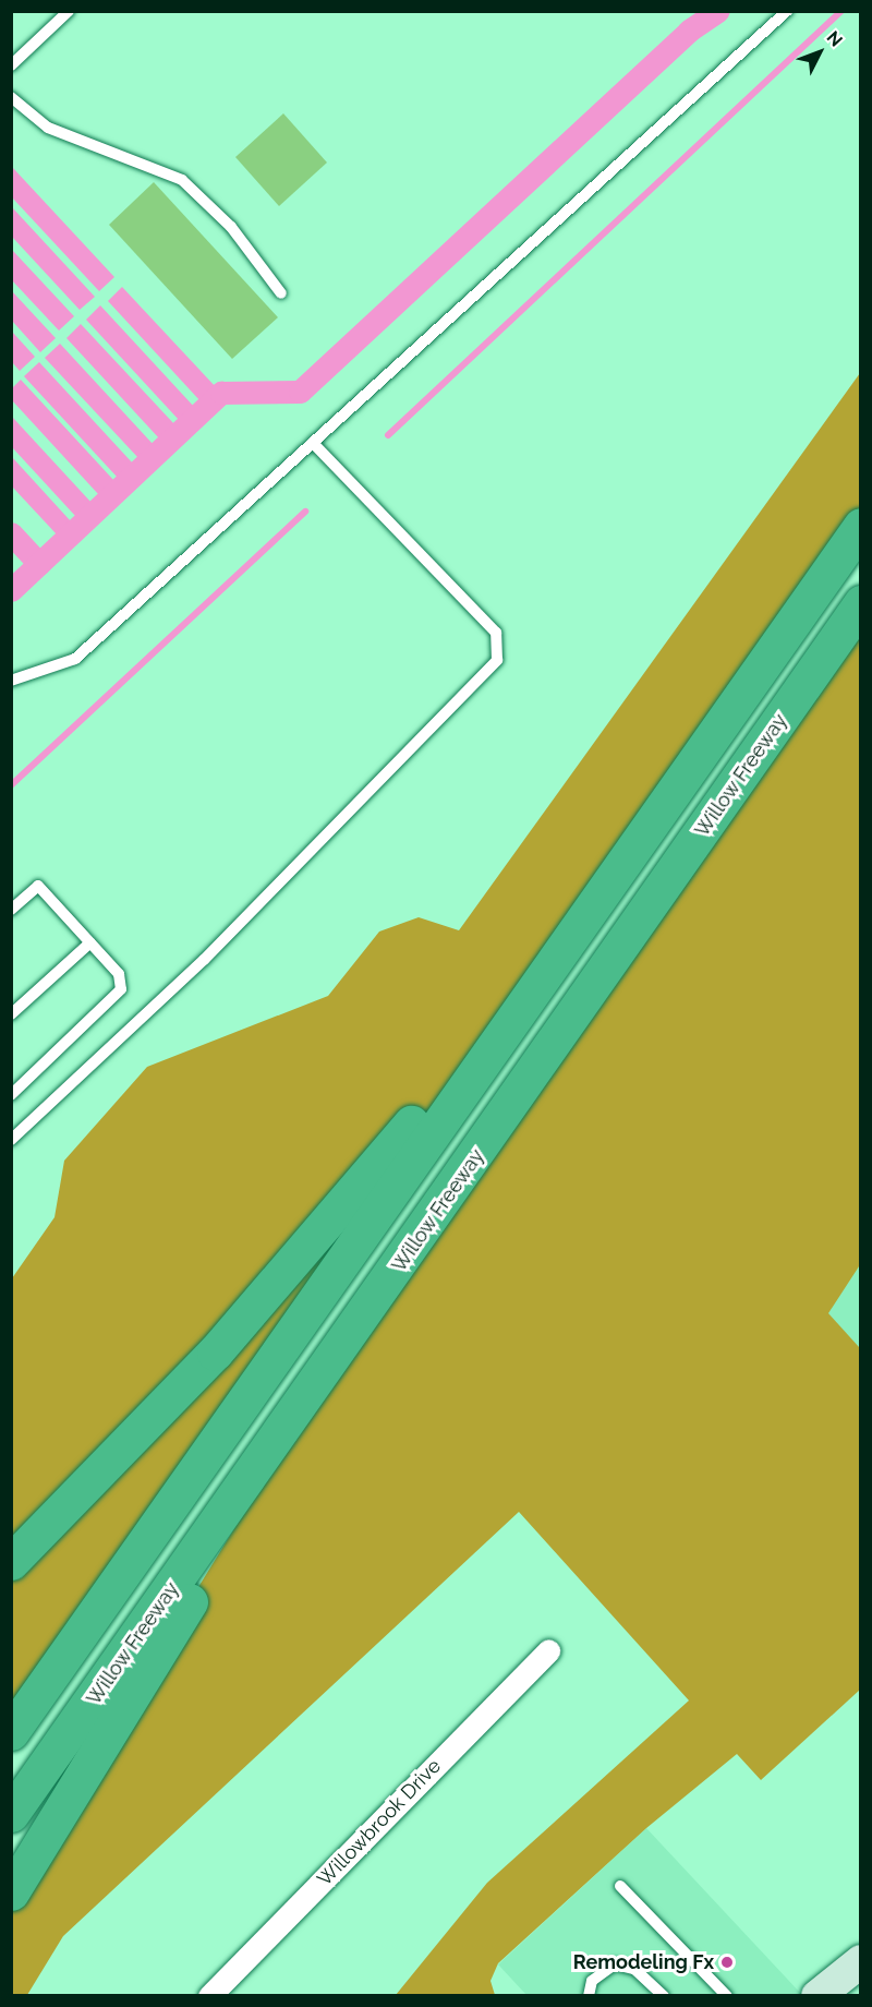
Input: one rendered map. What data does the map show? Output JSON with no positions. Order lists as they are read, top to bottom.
{
  "streets": {
    "highway": ["Willow Freeway"],
    "street": ["Willowbrook Drive"]
  },
  "places": ["Remodeling Fx"],
  "north": "top right"
}
